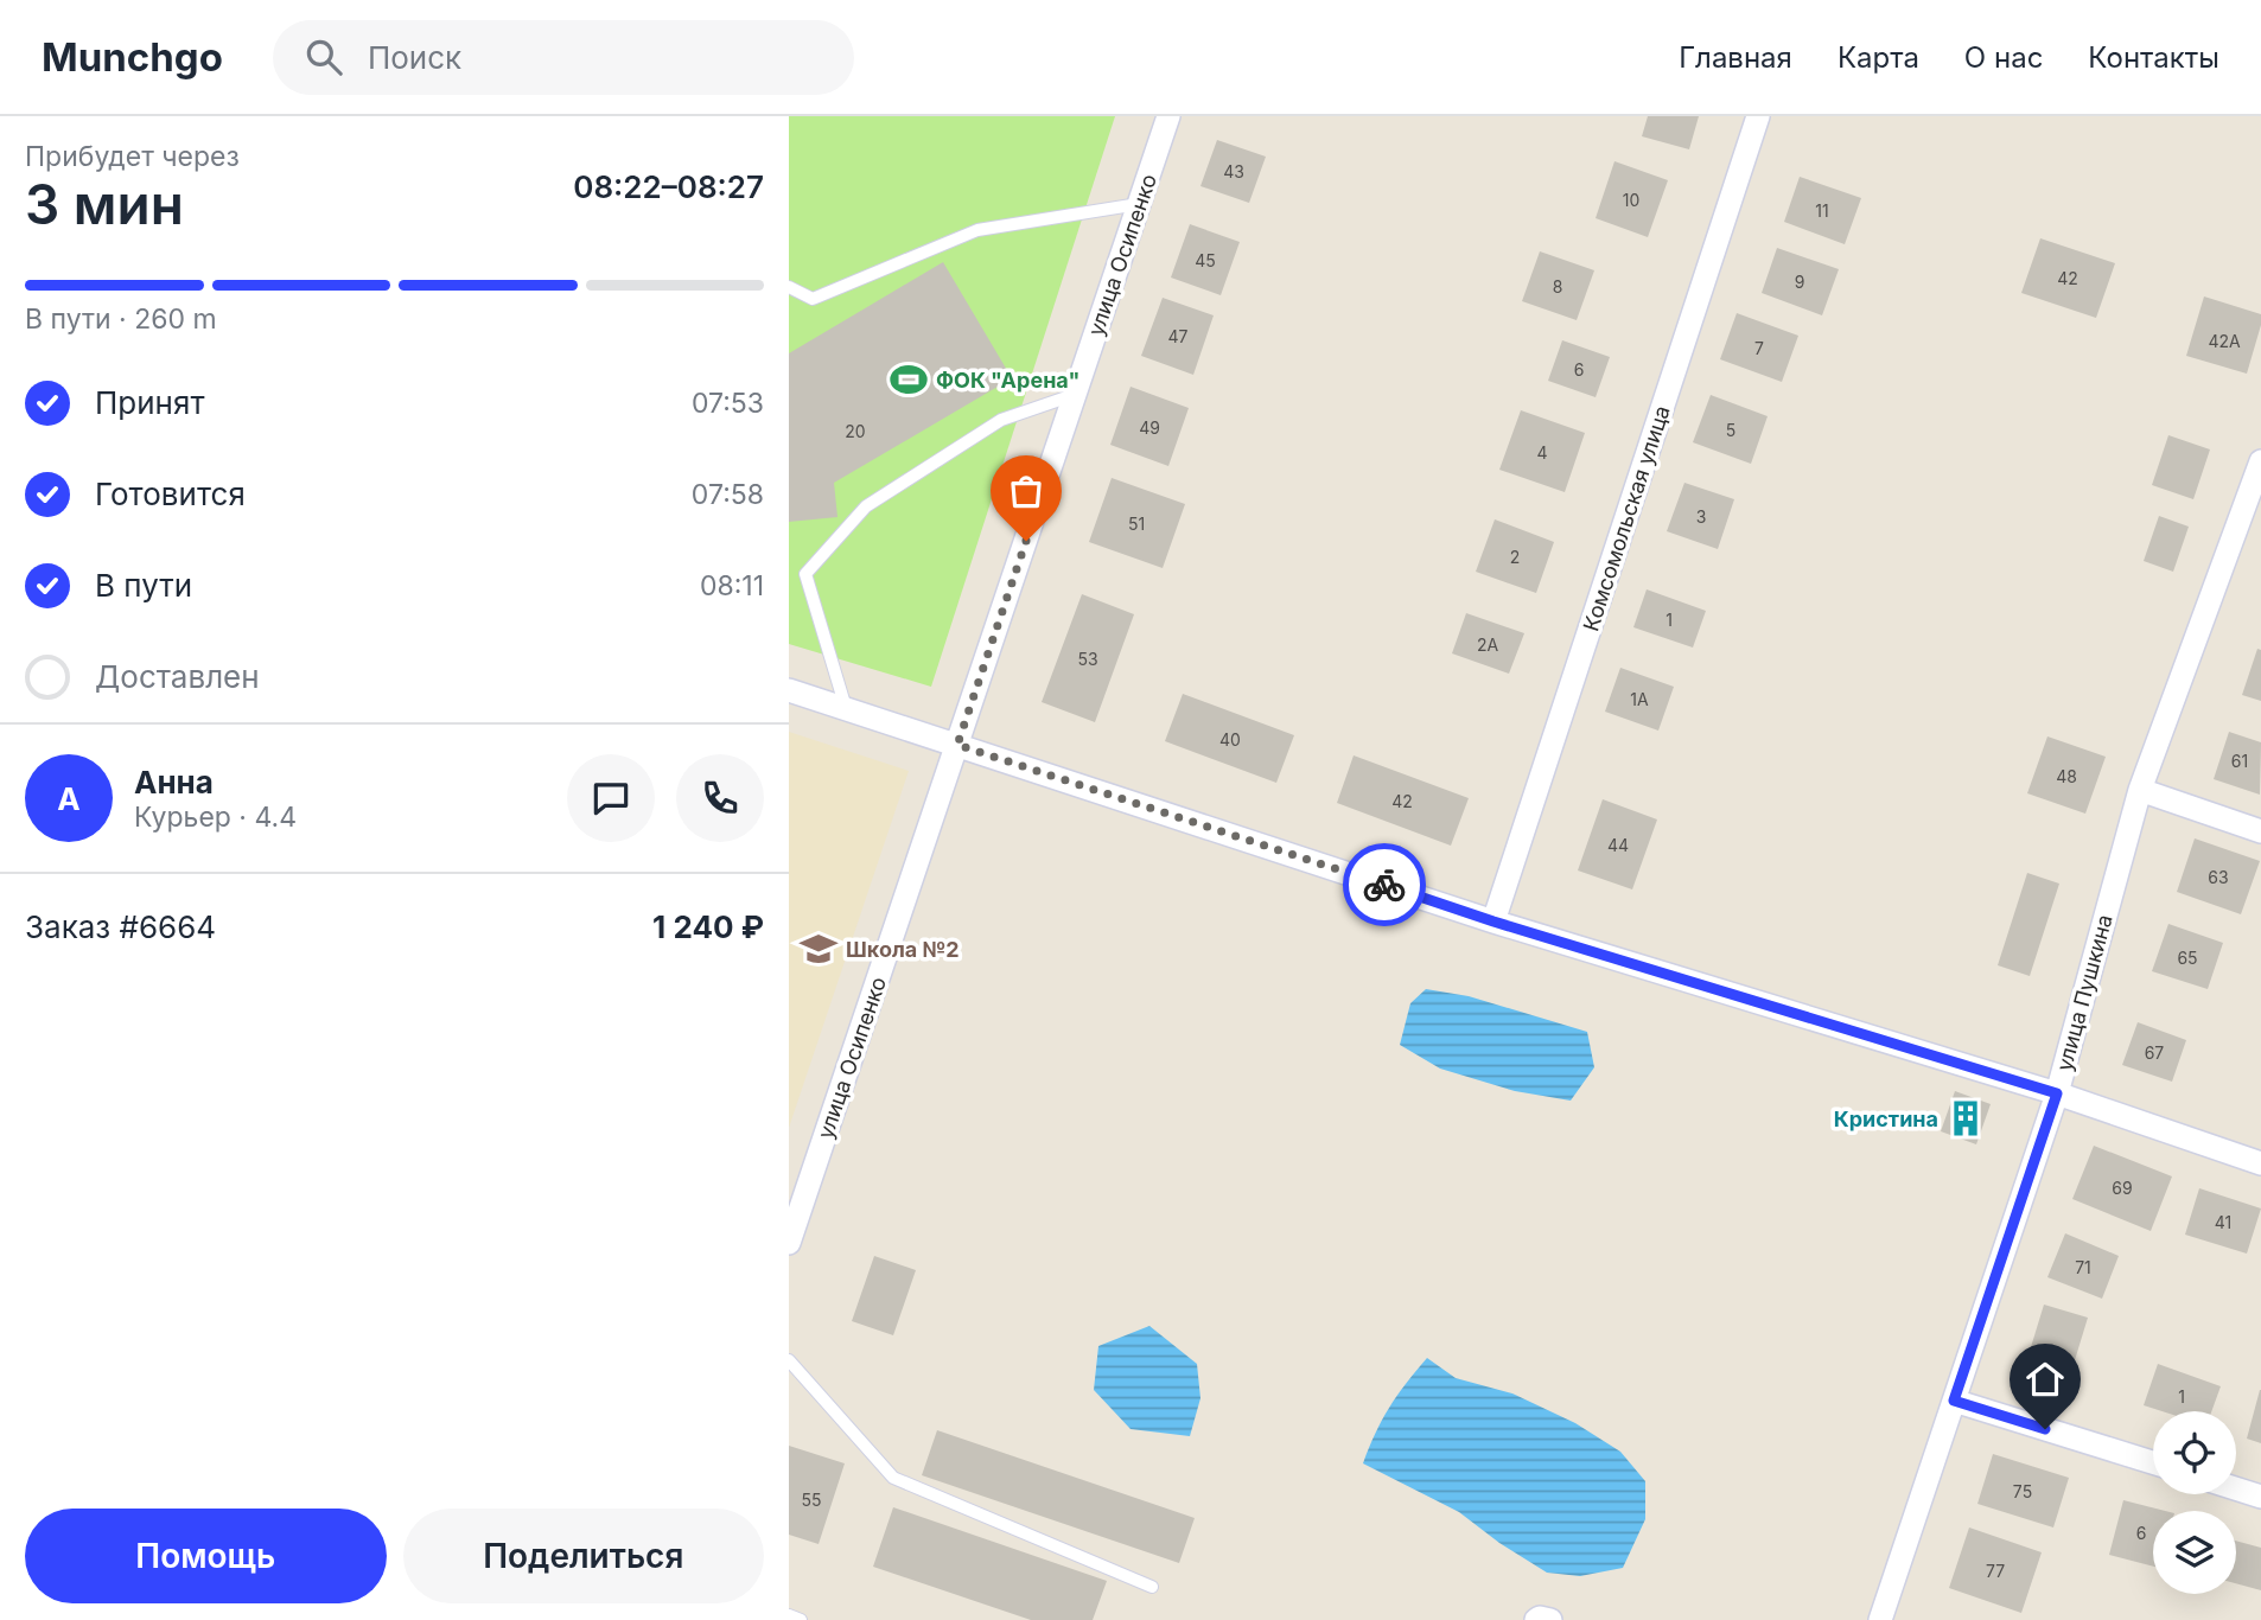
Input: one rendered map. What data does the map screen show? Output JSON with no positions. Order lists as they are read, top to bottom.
{
  "streets": {
    "street": ["улица Осипенко", "Комсомольская улица", "улица Пушкина"]
  },
  "places": {
    "sports": ["ФОК \"Арена\""],
    "school or university": ["Школа №2"],
    "building": ["Кристина"]
  },
  "house_numbers": [
    "43",
    "10",
    "11",
    "45",
    "42",
    "9",
    "8",
    "47",
    "42А",
    "7",
    "6",
    "49",
    "5",
    "20",
    "4",
    "3",
    "51",
    "2",
    "1",
    "2А",
    "53",
    "1А",
    "40",
    "61",
    "48",
    "42",
    "44",
    "63",
    "65",
    "67",
    "69",
    "41",
    "71",
    "1",
    "75",
    "55",
    "6",
    "77"
  ],
  "page": {
    "header": "Munchgo",
    "search": "Поиск",
    "nav": [
      "Главная",
      "Карта",
      "О нас",
      "Контакты"
    ],
    "heading": ["3 мин", "Прибудет через", "08:22–08:27"],
    "panel": [
      "Анна",
      "Курьер · 4.4",
      "Заказ #6664",
      "1 240 ₽"
    ],
    "bar": "В пути · 260 m",
    "list": [
      ["Принят", "07:53"],
      ["Готовится", "07:58"],
      ["В пути", "08:11"],
      "Доставлен"
    ],
    "round": "А",
    "buttons": ["Помощь", "Поделиться"]
  }
}
